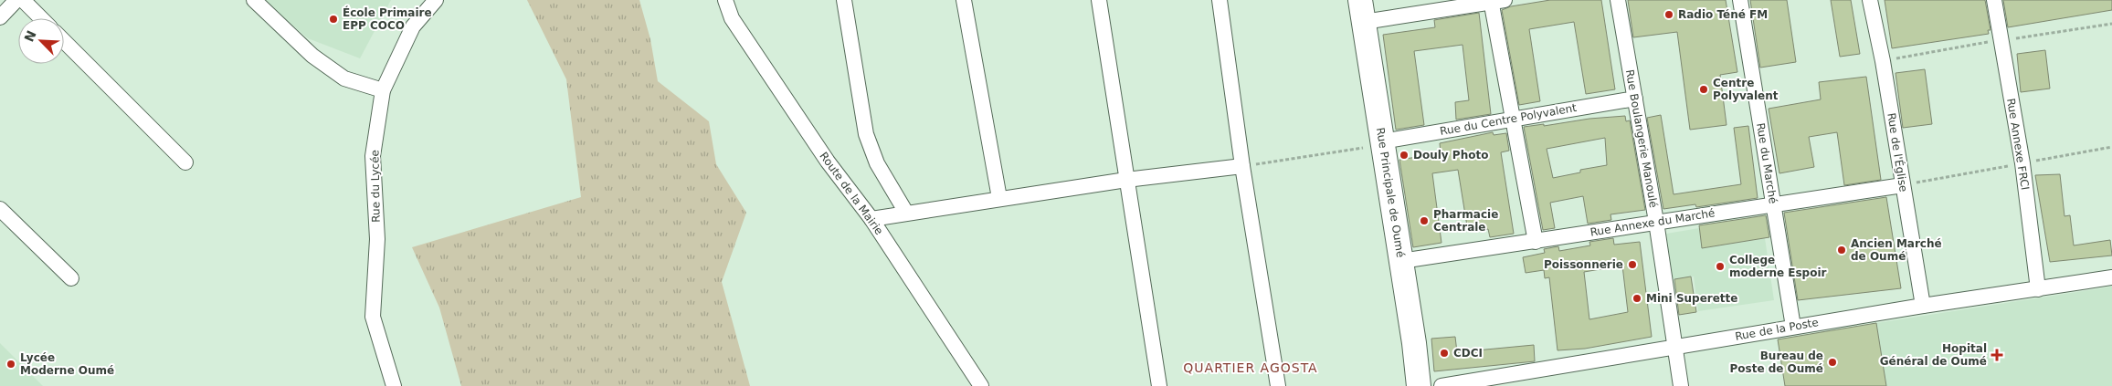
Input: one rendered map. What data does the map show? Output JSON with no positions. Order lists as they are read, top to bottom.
{
  "streets": {
    "main road": ["Rue Principale de Oumé"],
    "street": [
      "Rue du Centre Polyvalent",
      "Rue Boulangerie Manoulé",
      "Rue Annexe FRCI",
      "Rue de l'Église",
      "Rue du Marché",
      "Rue du Lycée",
      "Route de la Mairie",
      "Rue Annexe du Marché",
      "Rue de la Poste"
    ]
  },
  "crossings": [
    ["Rue du Centre Polyvalent", "Rue Boulangerie Manoulé"],
    ["Rue du Centre Polyvalent", "Rue Principale de Oumé"],
    ["Rue Boulangerie Manoulé", "Rue Annexe du Marché"],
    ["Rue Boulangerie Manoulé", "Rue de la Poste"],
    ["Rue Annexe FRCI", "Rue de la Poste"],
    ["Rue de l'Église", "Rue Annexe du Marché"],
    ["Rue de l'Église", "Rue de la Poste"],
    ["Rue du Marché", "Rue Annexe du Marché"],
    ["Rue du Marché", "Rue de la Poste"],
    ["Rue Principale de Oumé", "Rue Annexe du Marché"]
  ],
  "districts": ["QUARTIER AGOSTA"],
  "places": {
    "other": [
      "Radio Téné FM",
      "École Primaire EPP COCO",
      "Centre Polyvalent",
      "Douly Photo",
      "Pharmacie Centrale",
      "Ancien Marché de Oumé",
      "Poissonnerie",
      "College moderne Espoir",
      "Mini Superette",
      "CDCI",
      "Bureau de Poste de Oumé",
      "Lycée Moderne Oumé"
    ],
    "health": ["Hopital Général de Oumé"]
  },
  "north": "top left"
}
